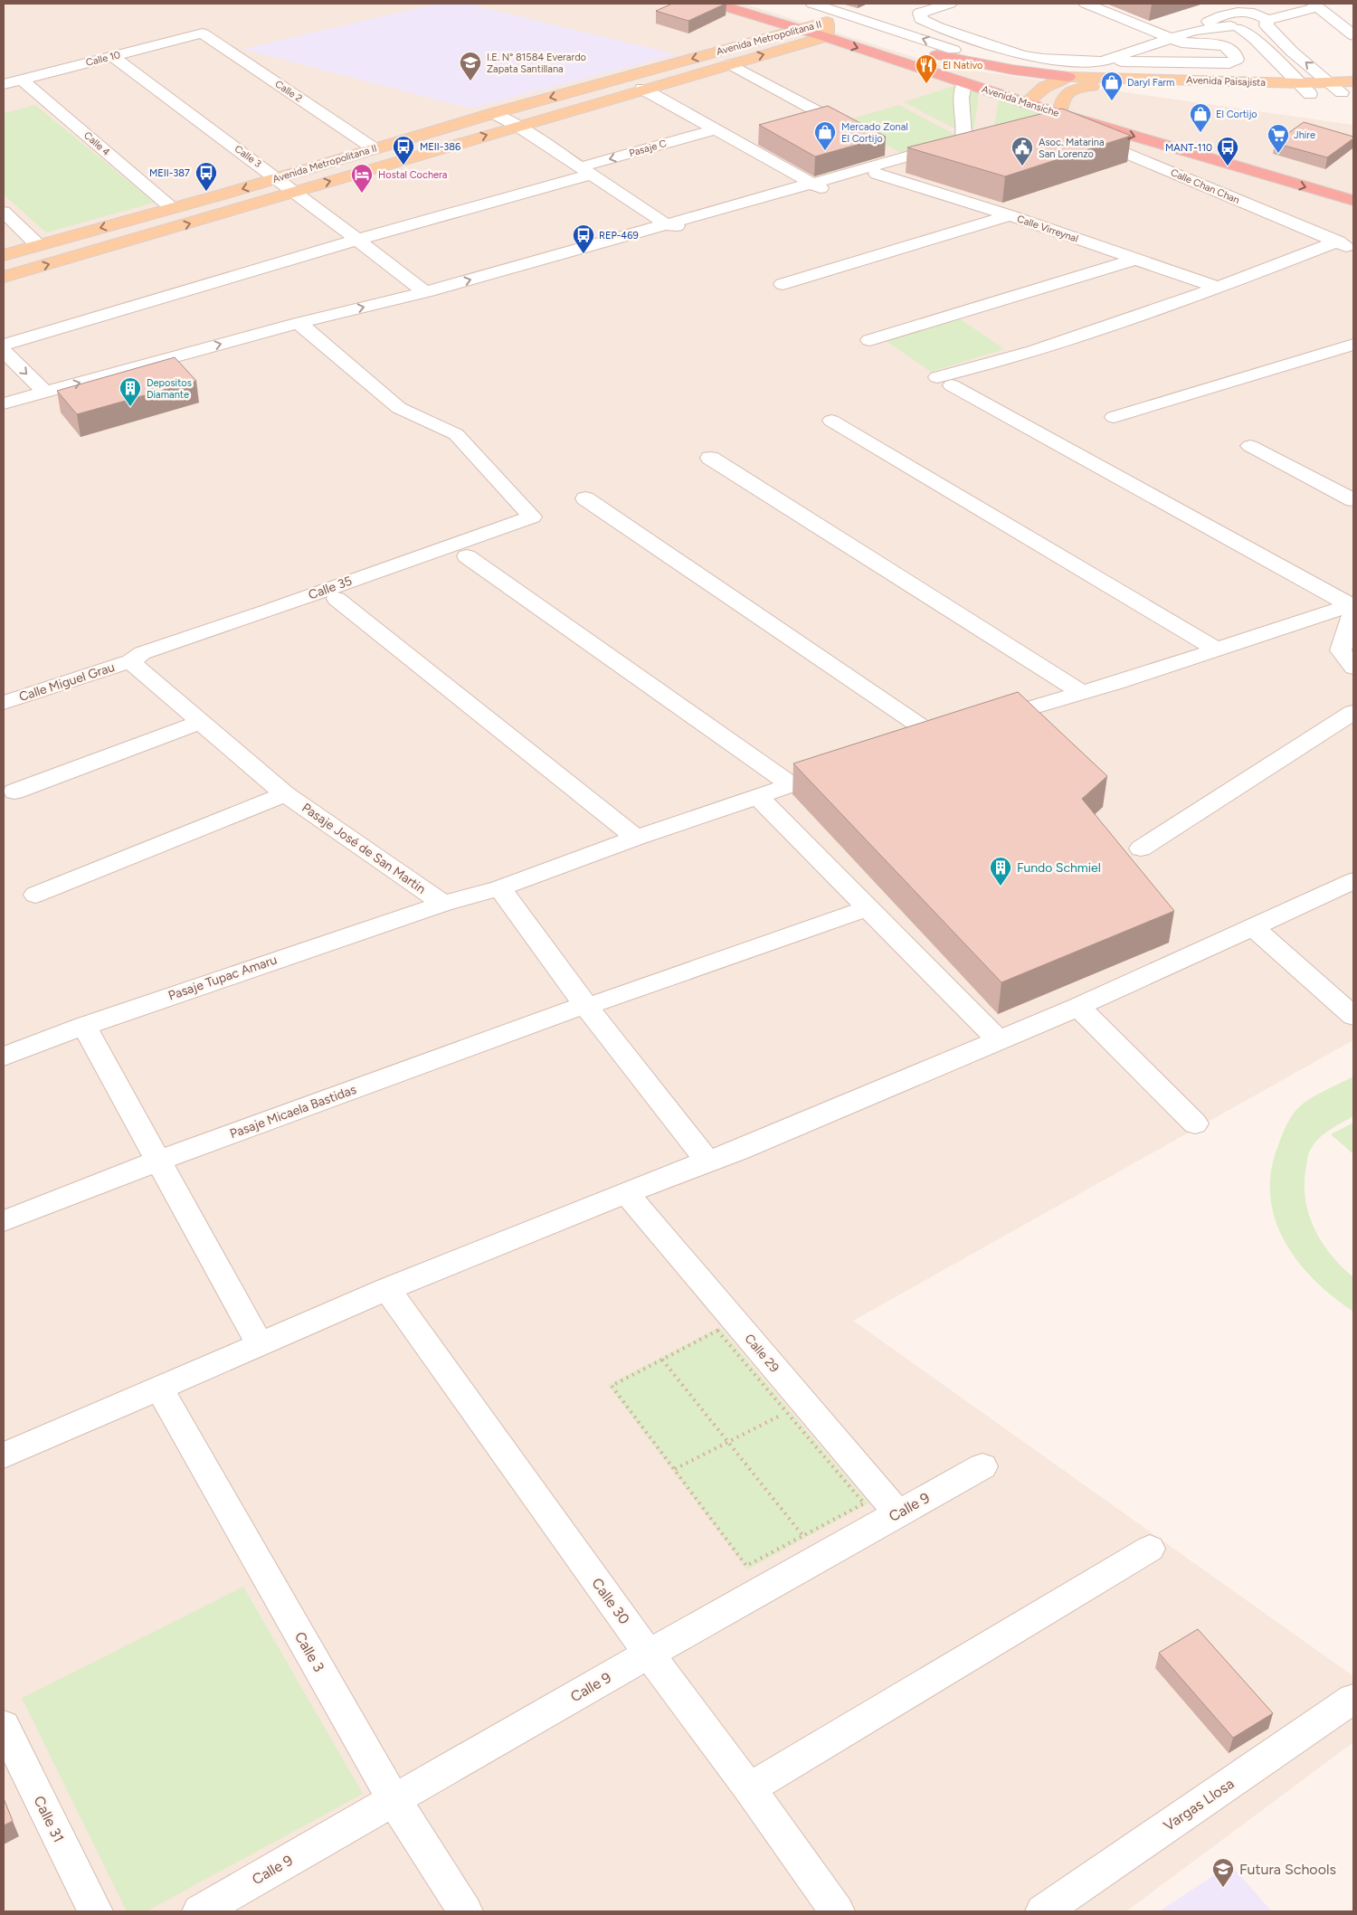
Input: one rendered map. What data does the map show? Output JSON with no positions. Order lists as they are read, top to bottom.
{
  "streets": {
    "highway": ["Avenida Mansiche"],
    "main road": ["Avenida Metropolitana II", "Avenida Paisajista"],
    "street": [
      "Calle 10",
      "Calle 2",
      "Calle 4",
      "Pasaje C",
      "Calle 3",
      "Calle Chan Chan",
      "Calle Virreynal",
      "Calle 35",
      "Calle Miguel Grau",
      "Pasaje José de San Martin",
      "Pasaje Tupac Amaru",
      "Pasaje Micaela Bastidas",
      "Calle 29",
      "Calle 9",
      "Calle 30",
      "Vargas Llosa",
      "Calle 31"
    ]
  },
  "crossings": [
    ["Avenida Metropolitana II", "Calle 2"],
    ["Avenida Metropolitana II", "Avenida Mansiche"],
    ["Avenida Metropolitana II", "Calle 4"],
    ["Avenida Metropolitana II", "Calle 3"],
    ["Calle 10", "Calle 2"],
    ["Calle 10", "Calle 4"],
    ["Calle 10", "Calle 3"],
    ["Avenida Paisajista", "Avenida Mansiche"],
    ["Avenida Paisajista", "Calle Chan Chan"],
    ["Avenida Mansiche", "Calle Chan Chan"],
    ["Pasaje C", "Calle 3"],
    ["Calle 3", "Calle 9"],
    ["Calle 35", "Calle Miguel Grau"],
    ["Calle 35", "Pasaje José de San Martin"],
    ["Calle Miguel Grau", "Pasaje José de San Martin"],
    ["Pasaje José de San Martin", "Pasaje Tupac Amaru"],
    ["Calle 29", "Calle 9"],
    ["Calle 9", "Calle 30"]
  ],
  "places": {
    "school or university": ["I.E. N° 81584 Everardo Zapata Santillana", "Futura Schools"],
    "restaurant": ["El Nativo"],
    "shop": ["Daryl Farm", "El Cortijo", "Mercado Zonal El Cortijo"],
    "supermarket": ["Jhire"],
    "bus stop": [
      "MEII-386",
      "MANT-110",
      "MEII-387",
      "REP-469"
    ],
    "public building": ["Asoc. Matarina San Lorenzo"],
    "hotel": ["Hostal Cochera"],
    "building": ["Depositos Diamante", "Fundo Schmiel"]
  }
}
